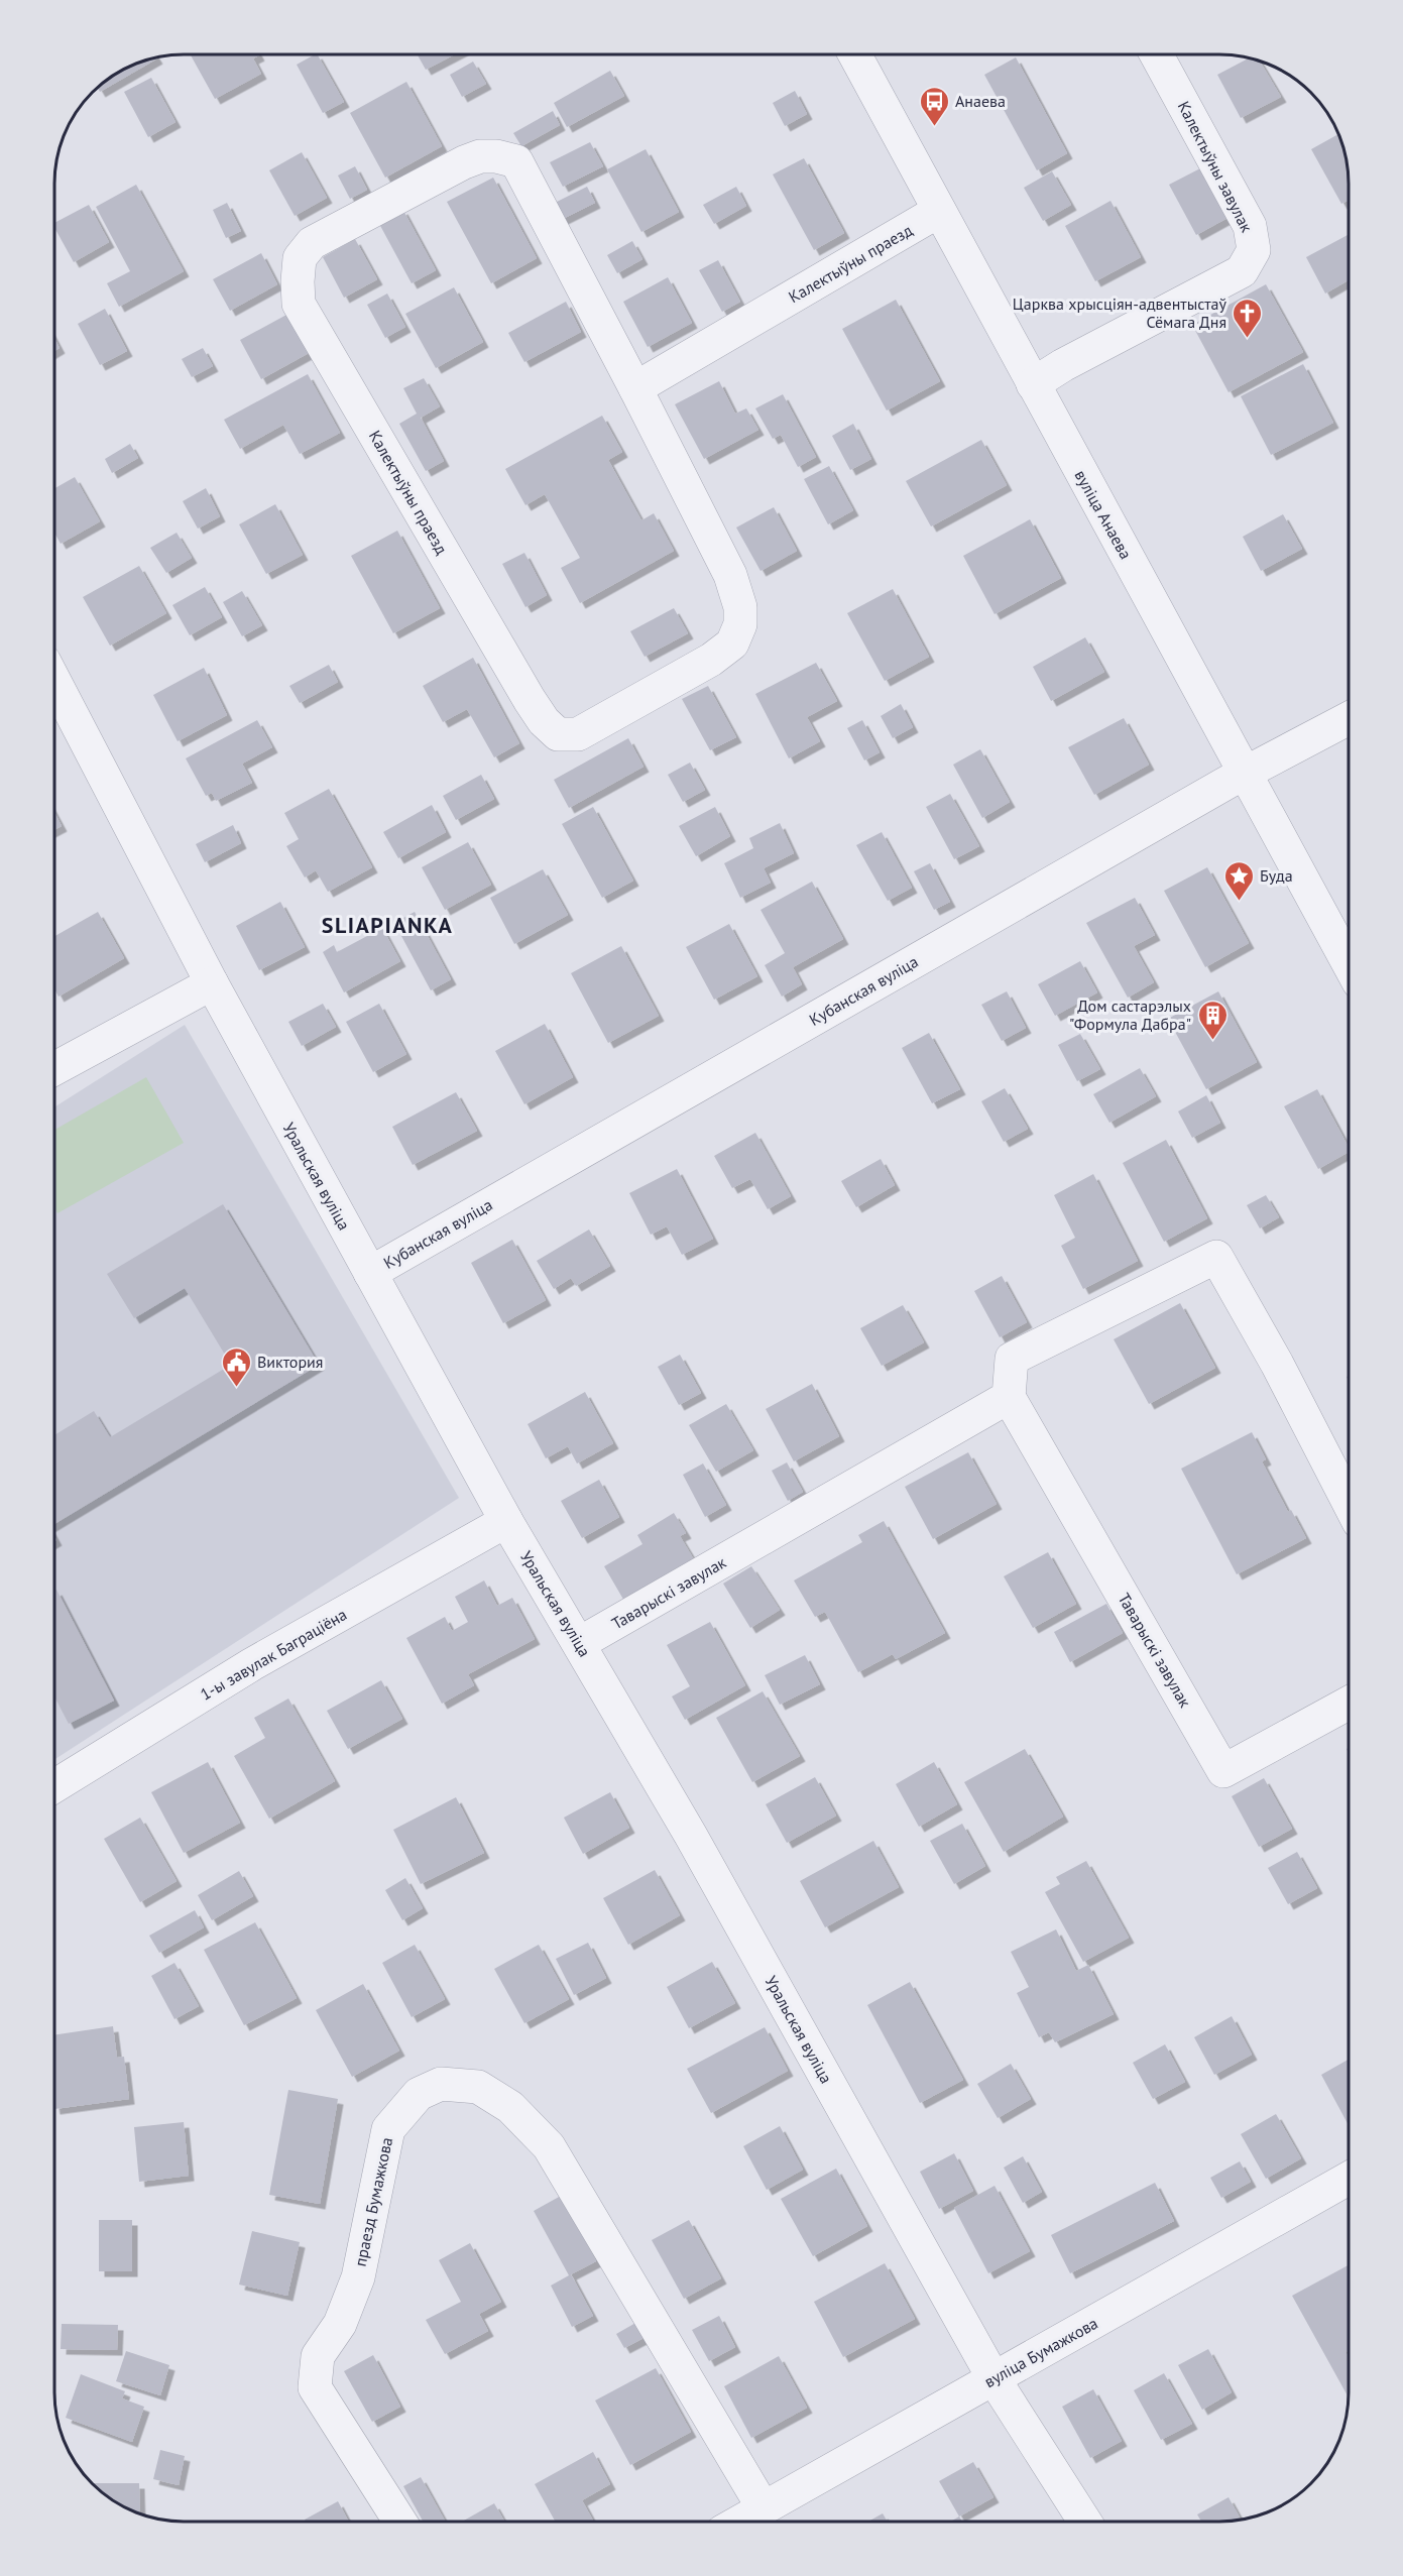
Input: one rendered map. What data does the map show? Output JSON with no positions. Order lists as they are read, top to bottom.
{
  "streets": {
    "street": [
      "Калектыўны завулак",
      "Калектыўны праезд",
      "вуліца Анаева",
      "Кубанская вуліца",
      "Уральская вуліца",
      "Таварыскі завулак",
      "1-ы завулак Баграціёна",
      "праезд Бумажкова",
      "вуліца Бумажкова"
    ]
  },
  "crossings": [
    ["Калектыўны завулак", "вуліца Анаева"],
    ["Калектыўны праезд", "вуліца Анаева"],
    ["вуліца Анаева", "Кубанская вуліца"],
    ["Кубанская вуліца", "Уральская вуліца"],
    ["Уральская вуліца", "Таварыскі завулак"],
    ["Уральская вуліца", "1-ы завулак Баграціёна"],
    ["Уральская вуліца", "вуліца Бумажкова"],
    ["праезд Бумажкова", "вуліца Бумажкова"]
  ],
  "districts": ["SLIAPIANKA"],
  "places": {
    "bus stop": ["Анаева"],
    "church": ["Царква хрысціян-адвентыстаў Сёмага Дня"],
    "place": ["Буда"],
    "building": ["Дом састарэлых \"Формула Дабра\""],
    "public building": ["Виктория"]
  }
}
